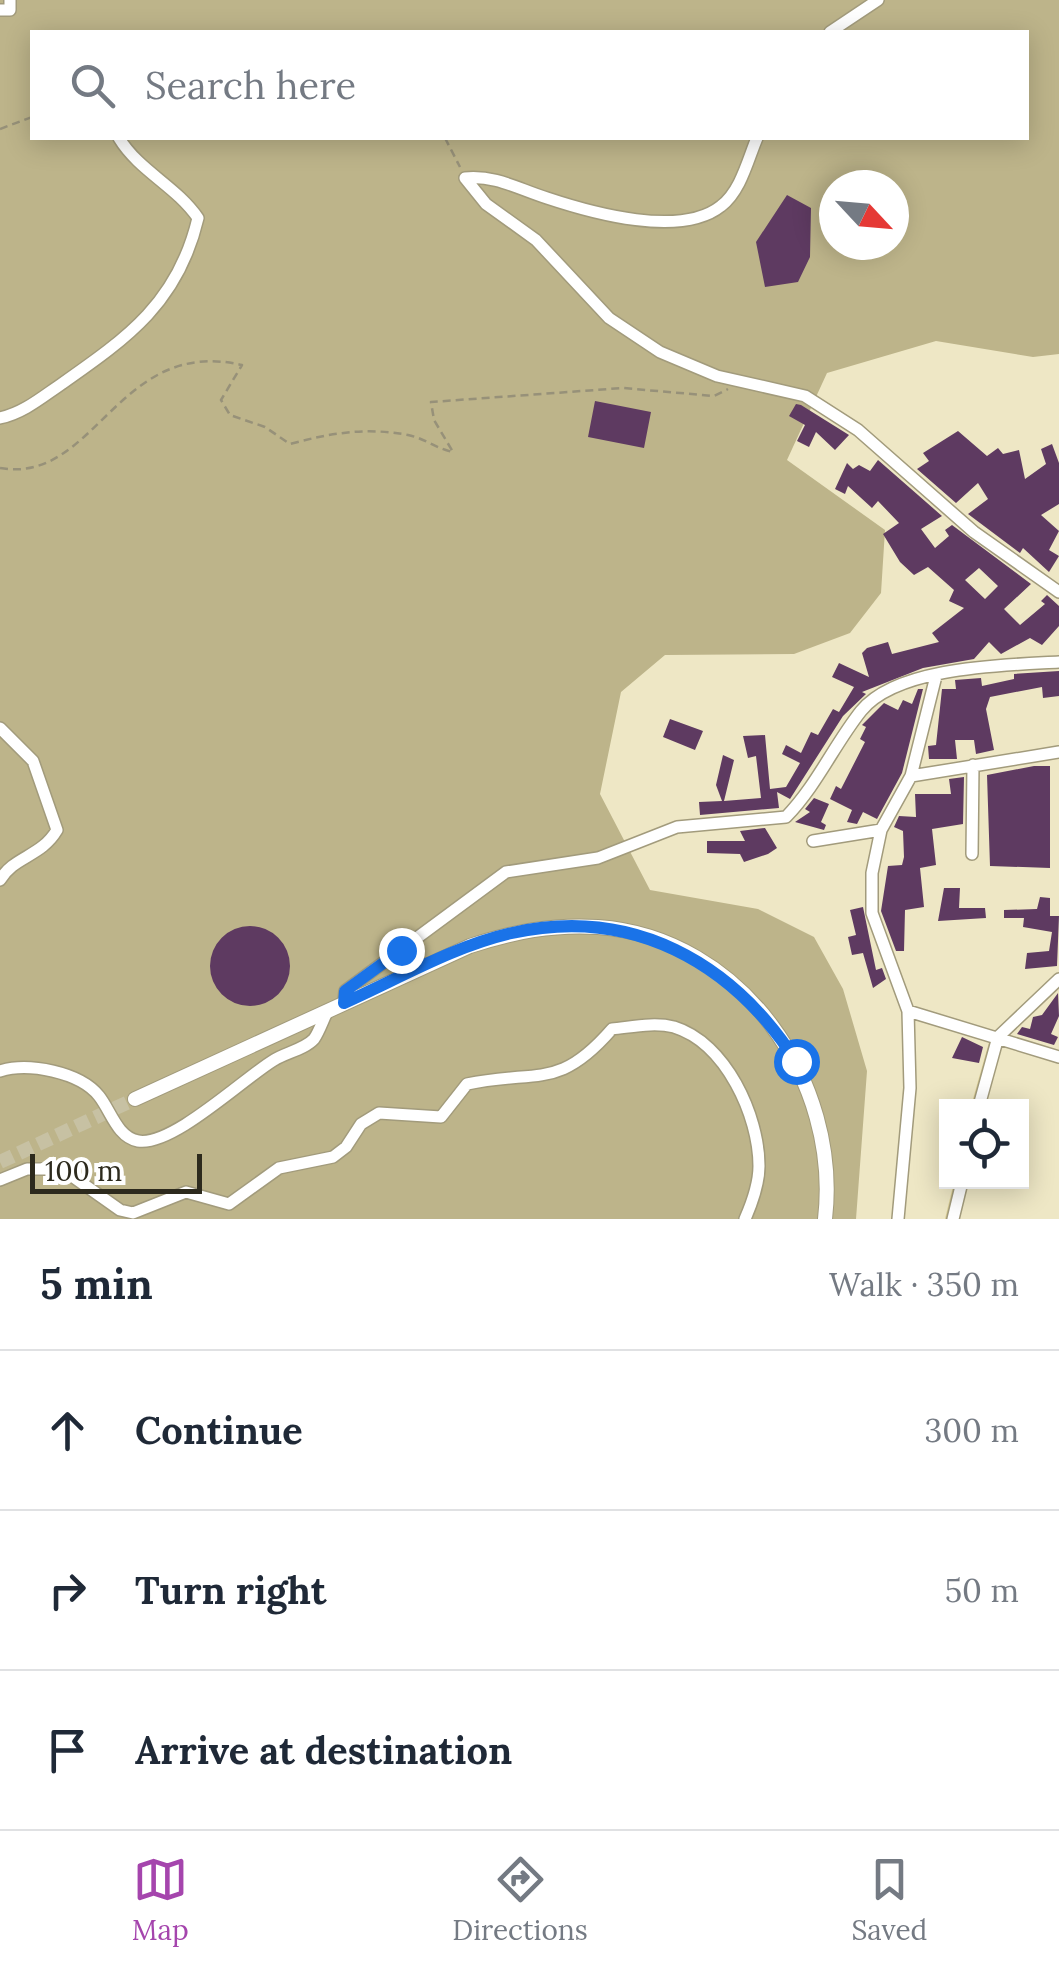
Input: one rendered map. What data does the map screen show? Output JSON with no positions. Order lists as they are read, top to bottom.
{
  "scale_bar": "100 m",
  "north": "bottom right",
  "page": {
    "search": "Search here",
    "scale": "100 m",
    "heading": ["5 min", "Walk · 350 m"],
    "list": [
      ["Continue", "300 m"],
      ["Turn right", "50 m"],
      "Arrive at destination"
    ],
    "nav": ["Map", "Directions", "Saved"]
  }
}
